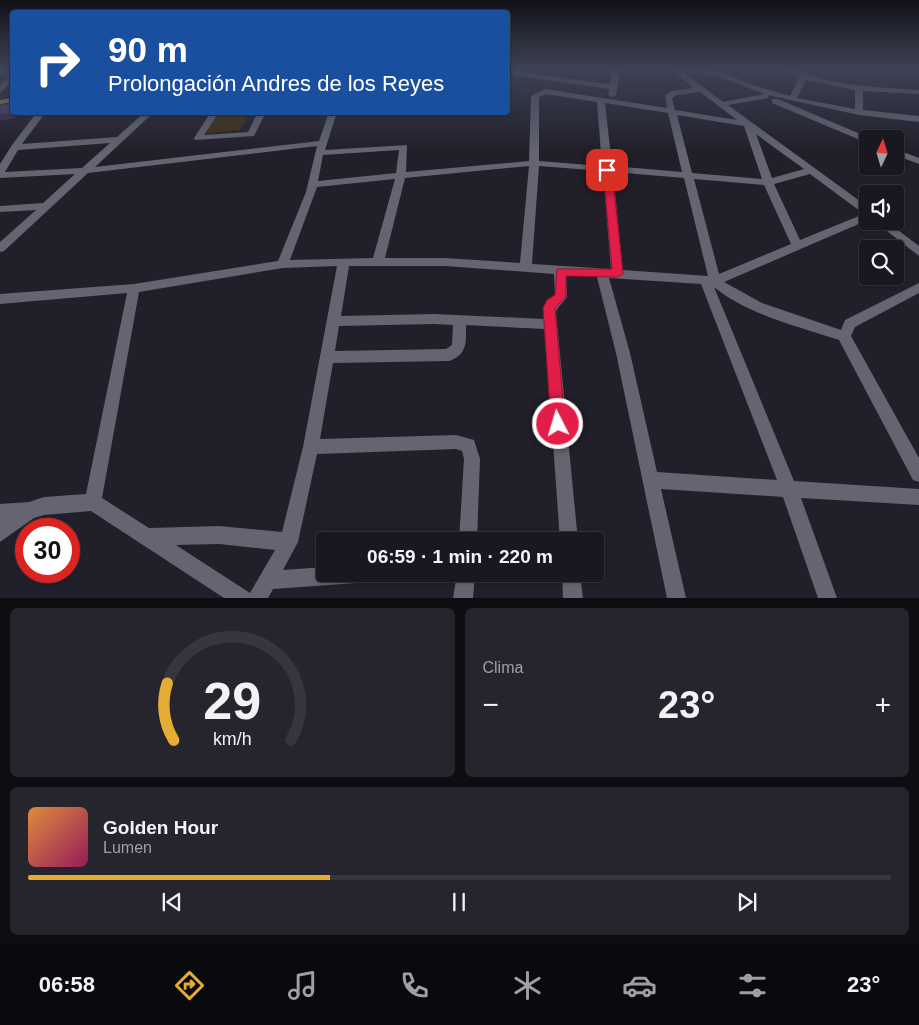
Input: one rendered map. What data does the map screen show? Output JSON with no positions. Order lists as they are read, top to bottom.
{
  "north": "top",
  "page": {
    "turn": ["90 m", "Prolongación Andres de los Reyes"],
    "limit": "30",
    "trip": "06:59 · 1 min · 220 m",
    "tile": "Clima",
    "heat": ["−", "23°", "+"],
    "song": ["Golden Hour", "Lumen"],
    "tabs": ["06:58", "23°"],
    "gauge": ["29", "km/h"]
  }
}
